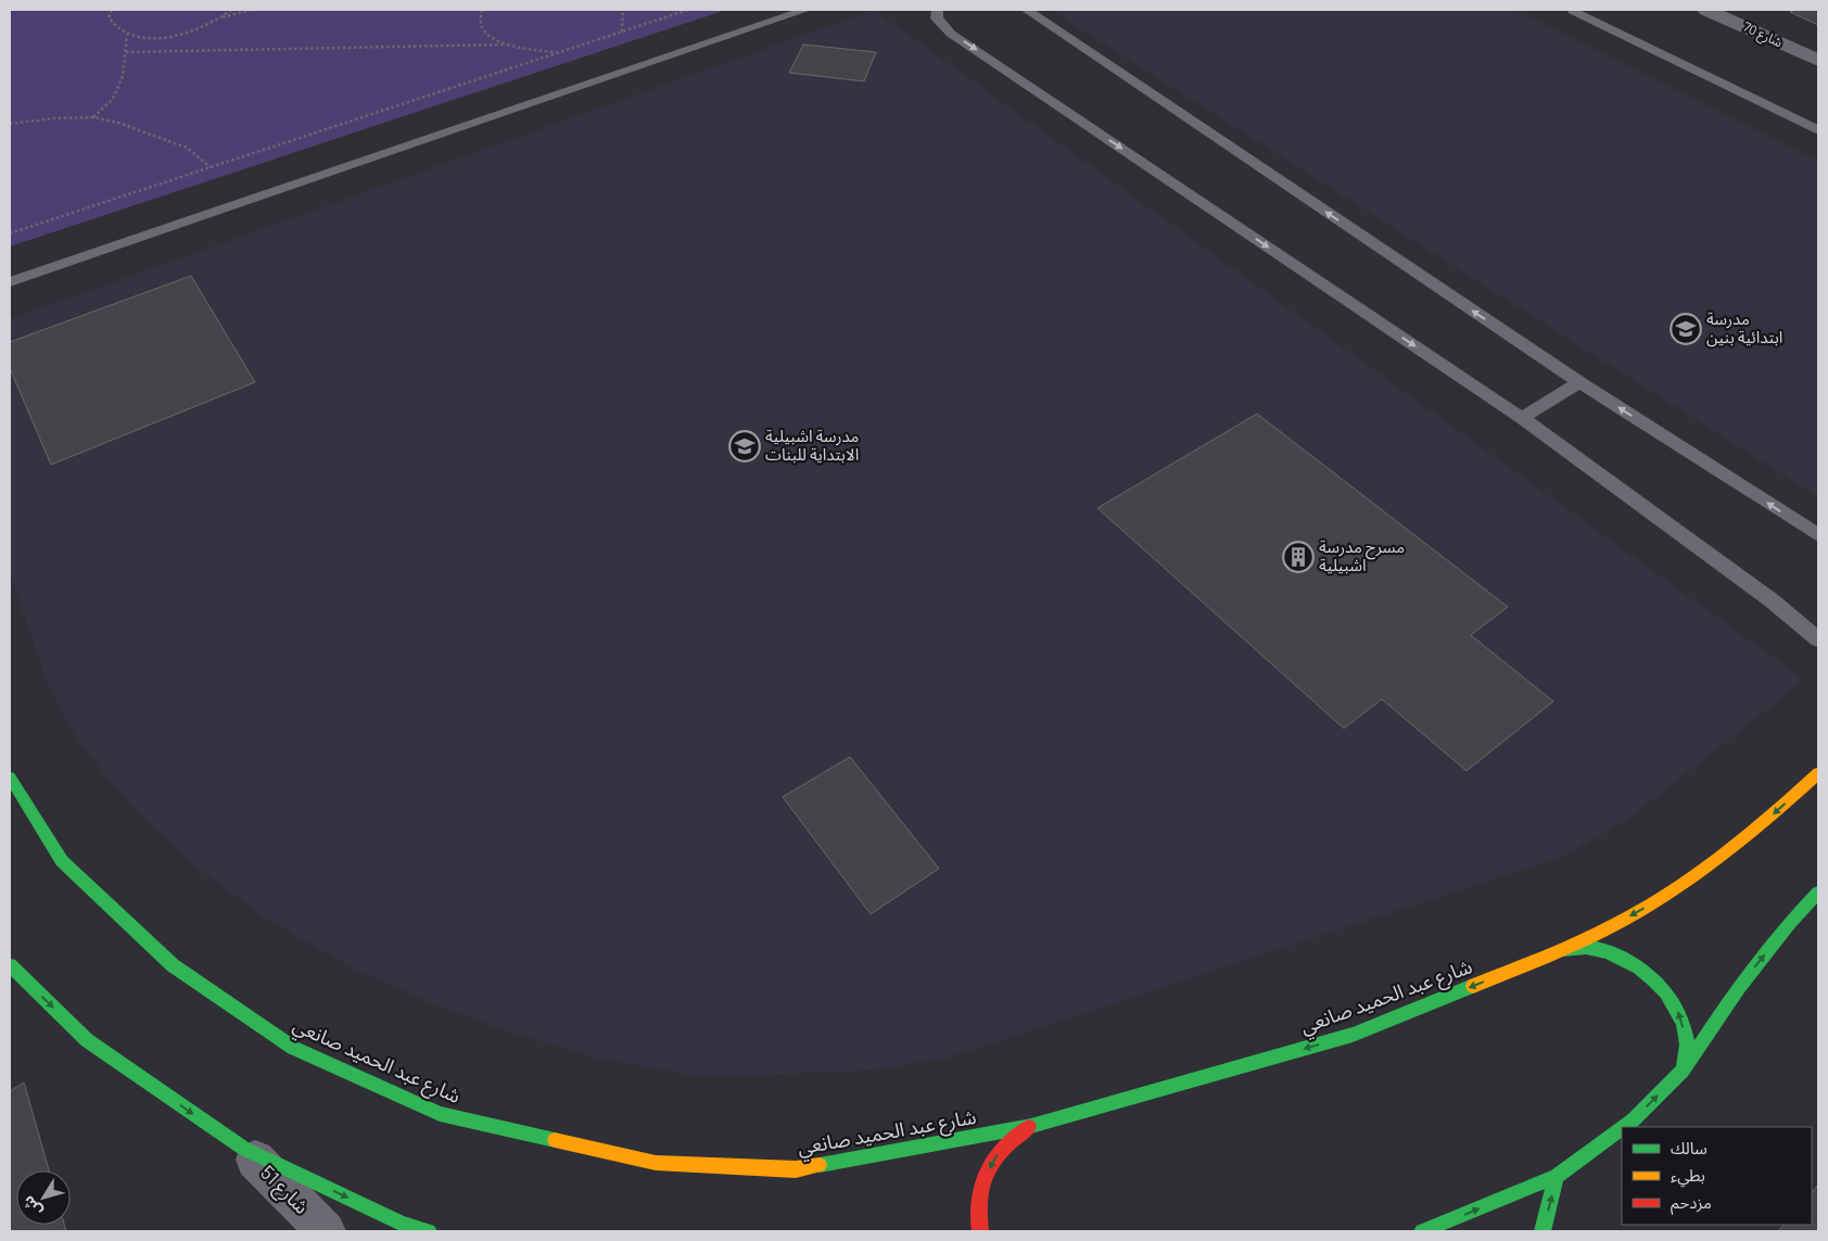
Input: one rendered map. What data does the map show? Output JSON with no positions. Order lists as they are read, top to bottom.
{
  "streets": {
    "main road": ["شارع عبد الحميد صانعي"],
    "street": ["شارع 70", "شارع 51"]
  },
  "one_way": ["شارع عبد الحميد صانعي"],
  "places": {
    "school or university": ["مدرسة ابتدائية بنين", "مدرسة اشبيلية الابتداية للبنات"],
    "building": ["مسرح مدرسة اشبيلية"]
  },
  "legend": ["سالك", "بطيء", "مزدحم"],
  "north": "bottom left"
}
